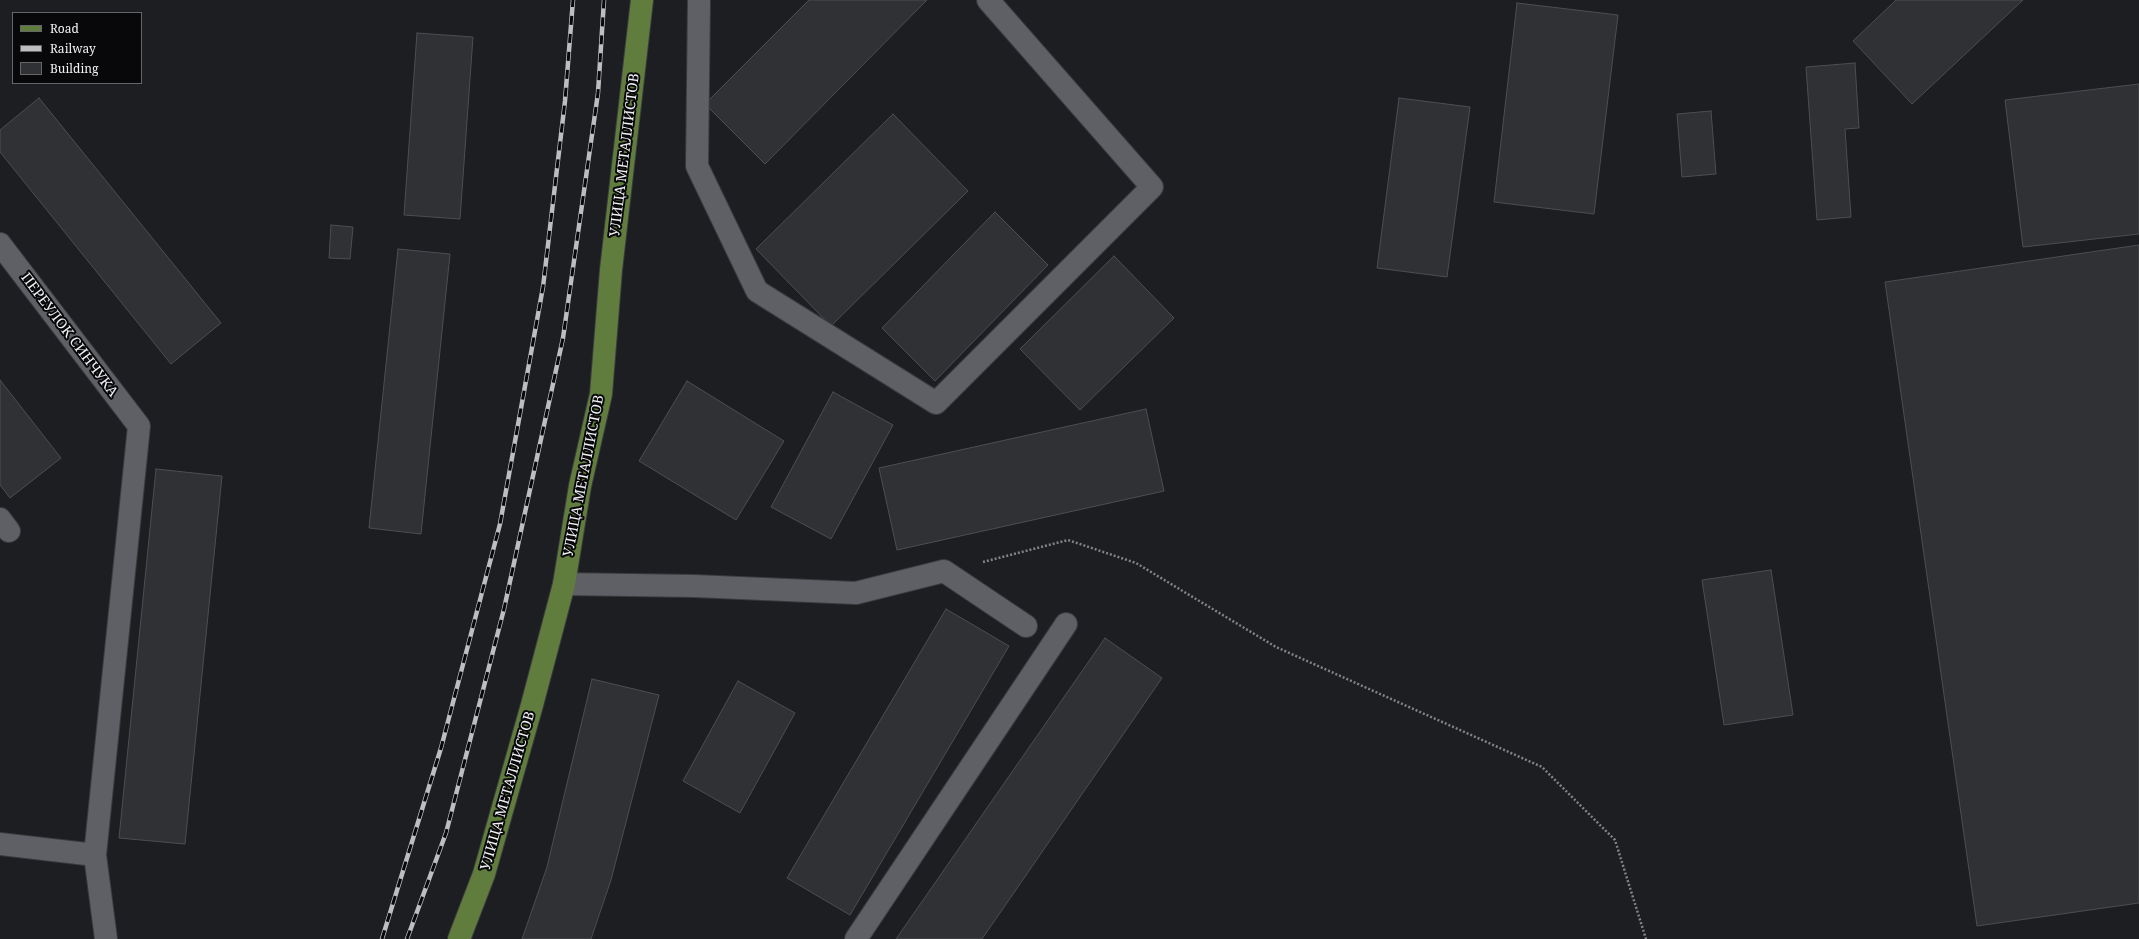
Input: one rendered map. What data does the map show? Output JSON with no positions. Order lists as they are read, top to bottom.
{
  "streets": {
    "main road": ["УЛИЦА МЕТАЛЛИСТОВ"],
    "street": ["ПЕРЕУЛОК СИНЧУКА"]
  },
  "legend": ["Road", "Railway", "Building"]
}
